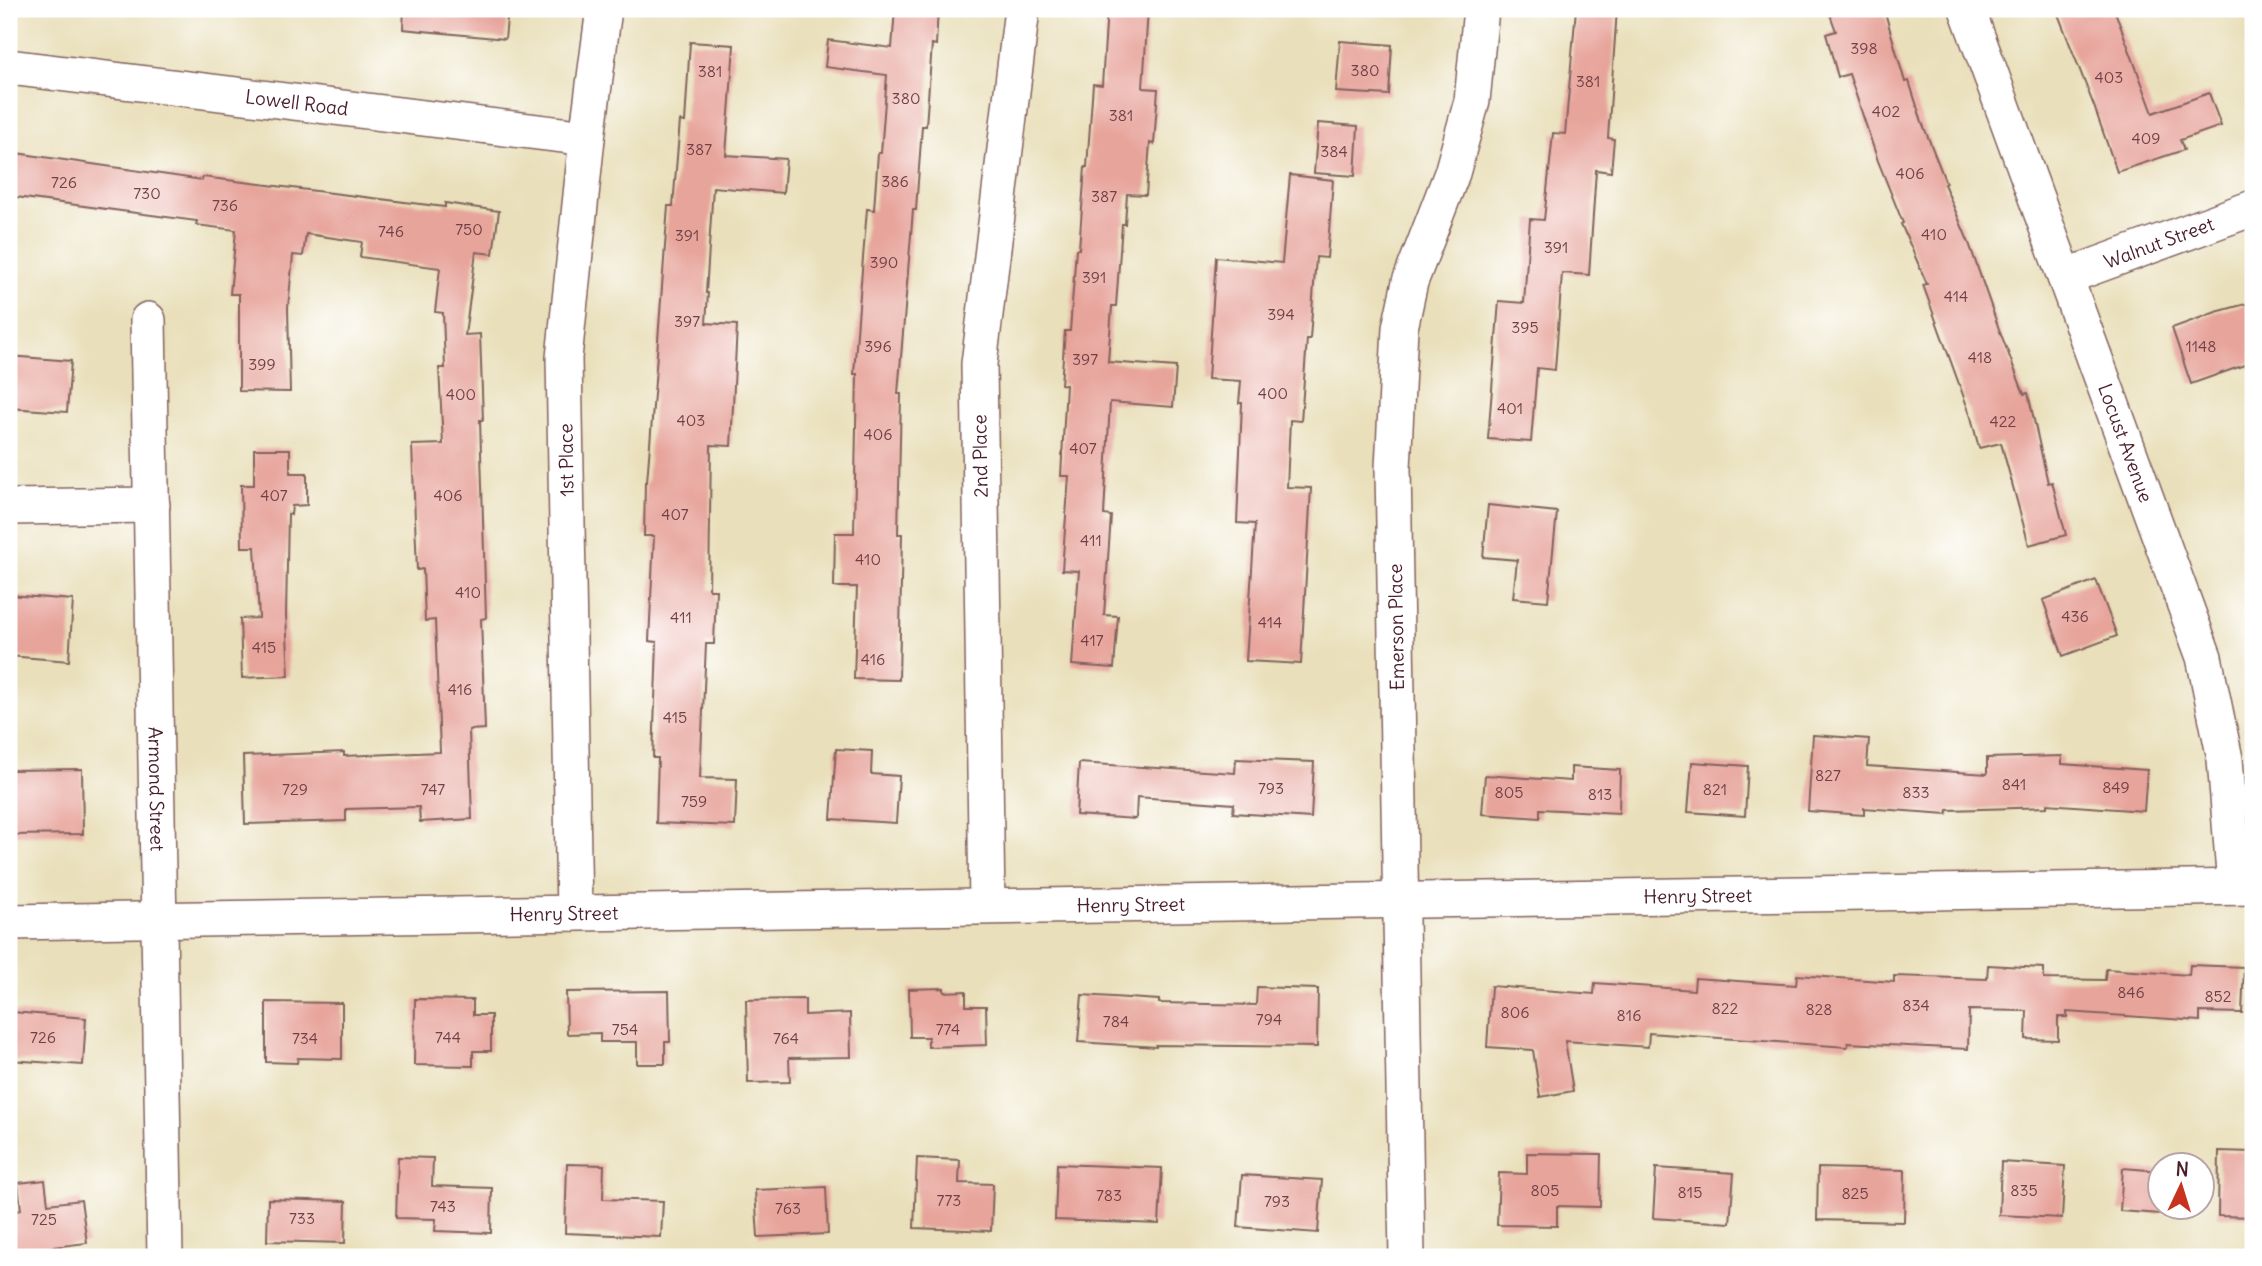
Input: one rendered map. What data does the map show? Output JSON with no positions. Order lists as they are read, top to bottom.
{
  "streets": {
    "street": [
      "Lowell Road",
      "Walnut Street",
      "Locust Avenue",
      "2nd Place",
      "1st Place",
      "Emerson Place",
      "Armond Street",
      "Henry Street"
    ]
  },
  "crossings": [
    ["Lowell Road", "1st Place"],
    ["Walnut Street", "Locust Avenue"],
    ["Locust Avenue", "Henry Street"],
    ["2nd Place", "Henry Street"],
    ["1st Place", "Henry Street"],
    ["Emerson Place", "Henry Street"],
    ["Armond Street", "Henry Street"]
  ],
  "house_numbers": [
    "398",
    "380",
    "381",
    "403",
    "381",
    "380",
    "402",
    "381",
    "409",
    "387",
    "384",
    "406",
    "386",
    "726",
    "730",
    "387",
    "736",
    "750",
    "746",
    "410",
    "391",
    "391",
    "390",
    "391",
    "414",
    "394",
    "397",
    "395",
    "396",
    "1148",
    "418",
    "397",
    "399",
    "400",
    "400",
    "401",
    "403",
    "422",
    "406",
    "407",
    "407",
    "406",
    "407",
    "411",
    "410",
    "410",
    "436",
    "411",
    "414",
    "417",
    "415",
    "416",
    "416",
    "415",
    "827",
    "841",
    "849",
    "793",
    "729",
    "747",
    "821",
    "805",
    "833",
    "813",
    "759",
    "846",
    "852",
    "834",
    "822",
    "828",
    "806",
    "816",
    "794",
    "784",
    "754",
    "774",
    "726",
    "744",
    "734",
    "764",
    "805",
    "835",
    "815",
    "825",
    "783",
    "773",
    "793",
    "743",
    "763",
    "733",
    "725"
  ],
  "north": "top"
}
